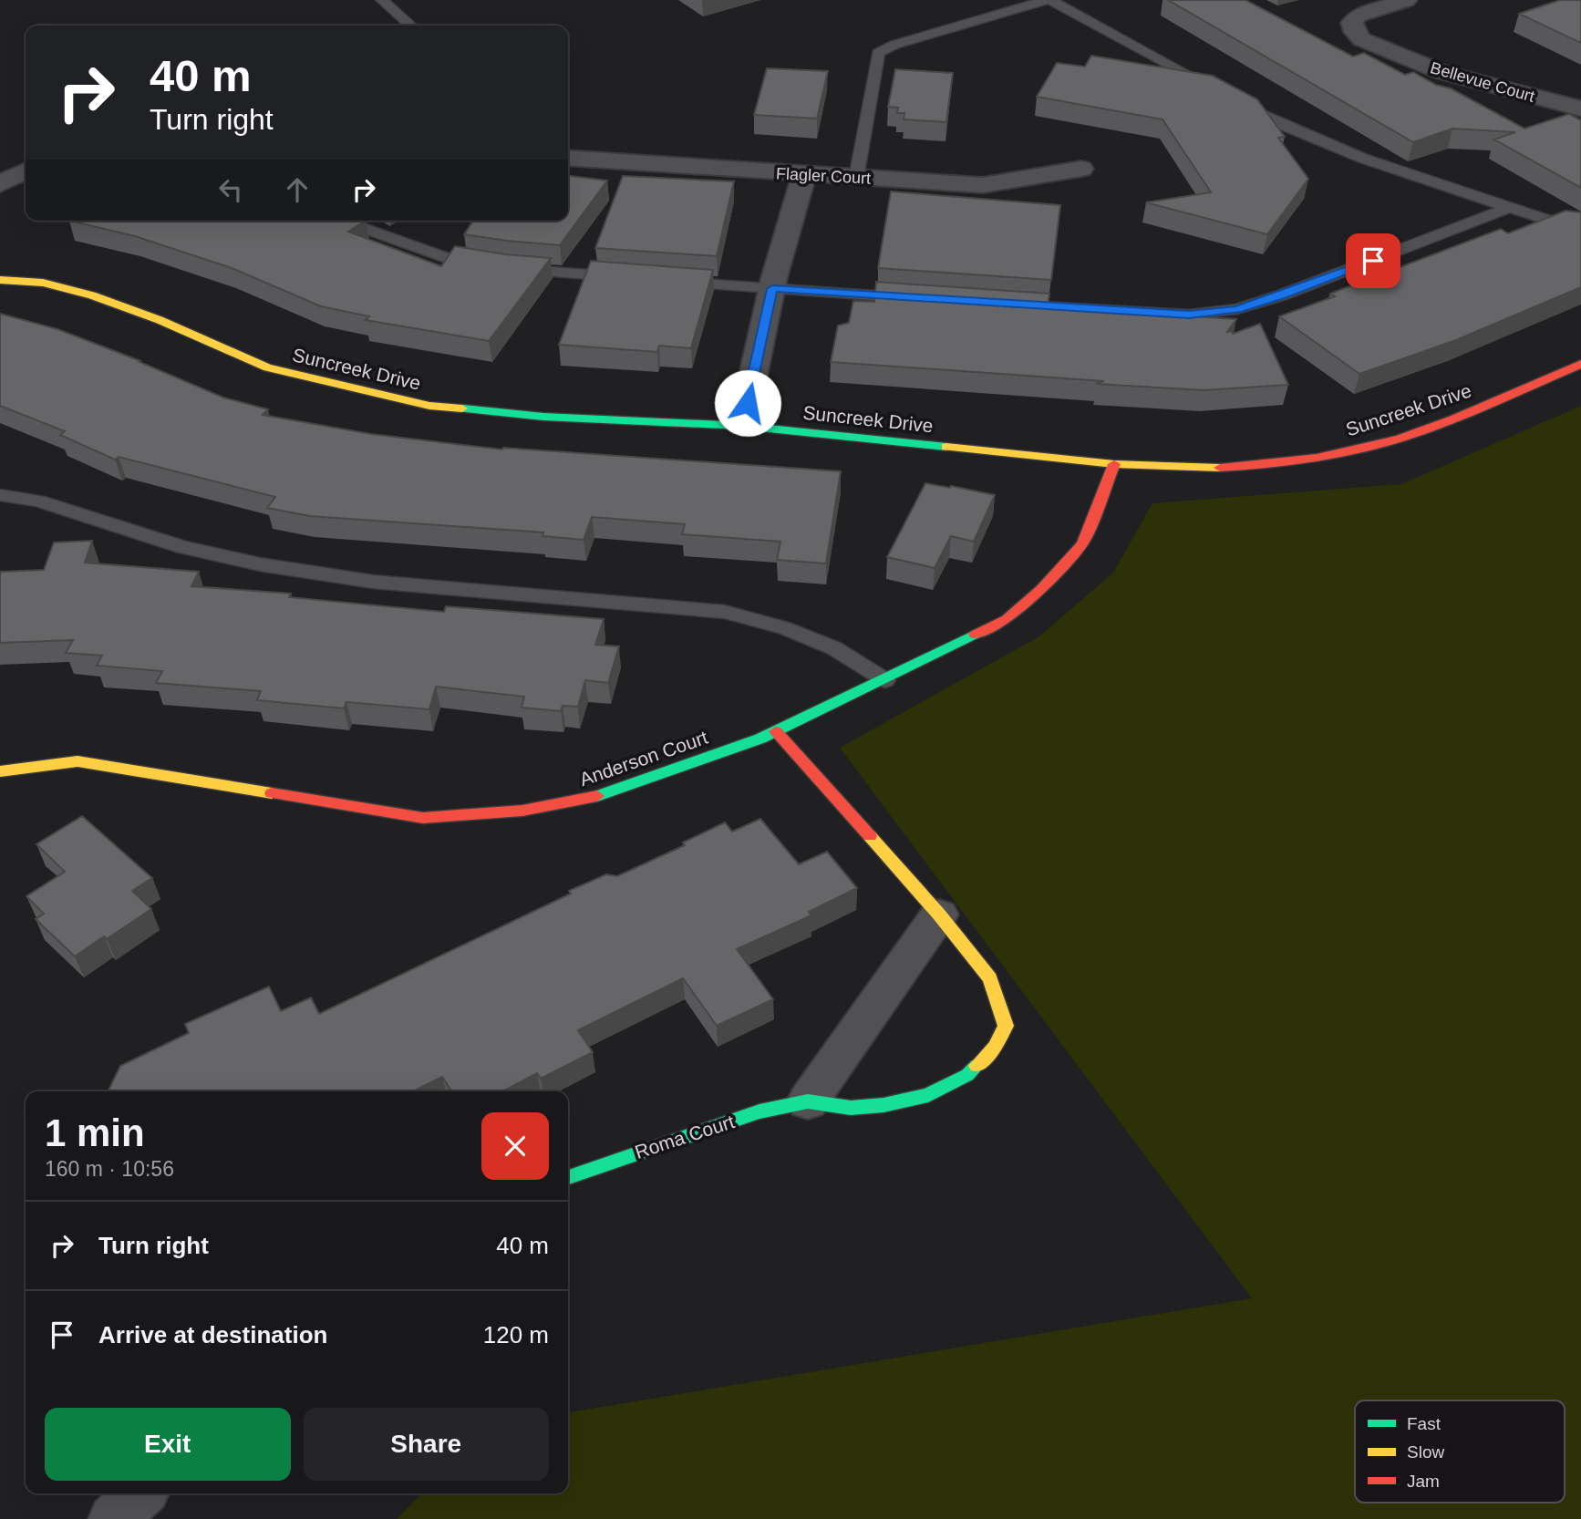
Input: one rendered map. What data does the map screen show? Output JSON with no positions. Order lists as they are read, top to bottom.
{
  "streets": {
    "street": [
      "Bellevue Court",
      "Flagler Court",
      "Suncreek Drive",
      "Anderson Court",
      "Roma Court"
    ]
  },
  "crossings": [
    ["Suncreek Drive", "Anderson Court"],
    ["Anderson Court", "Roma Court"]
  ],
  "legend": ["Fast", "Slow", "Jam"],
  "page": {
    "turn": ["40 m", "Turn right"],
    "heading": ["1 min", "160 m · 10:56"],
    "list": [
      {
        "name": "Turn right",
        "value": "40 m"
      },
      {
        "name": "Arrive at destination",
        "value": "120 m"
      }
    ],
    "buttons": ["Exit", "Share"]
  }
}
